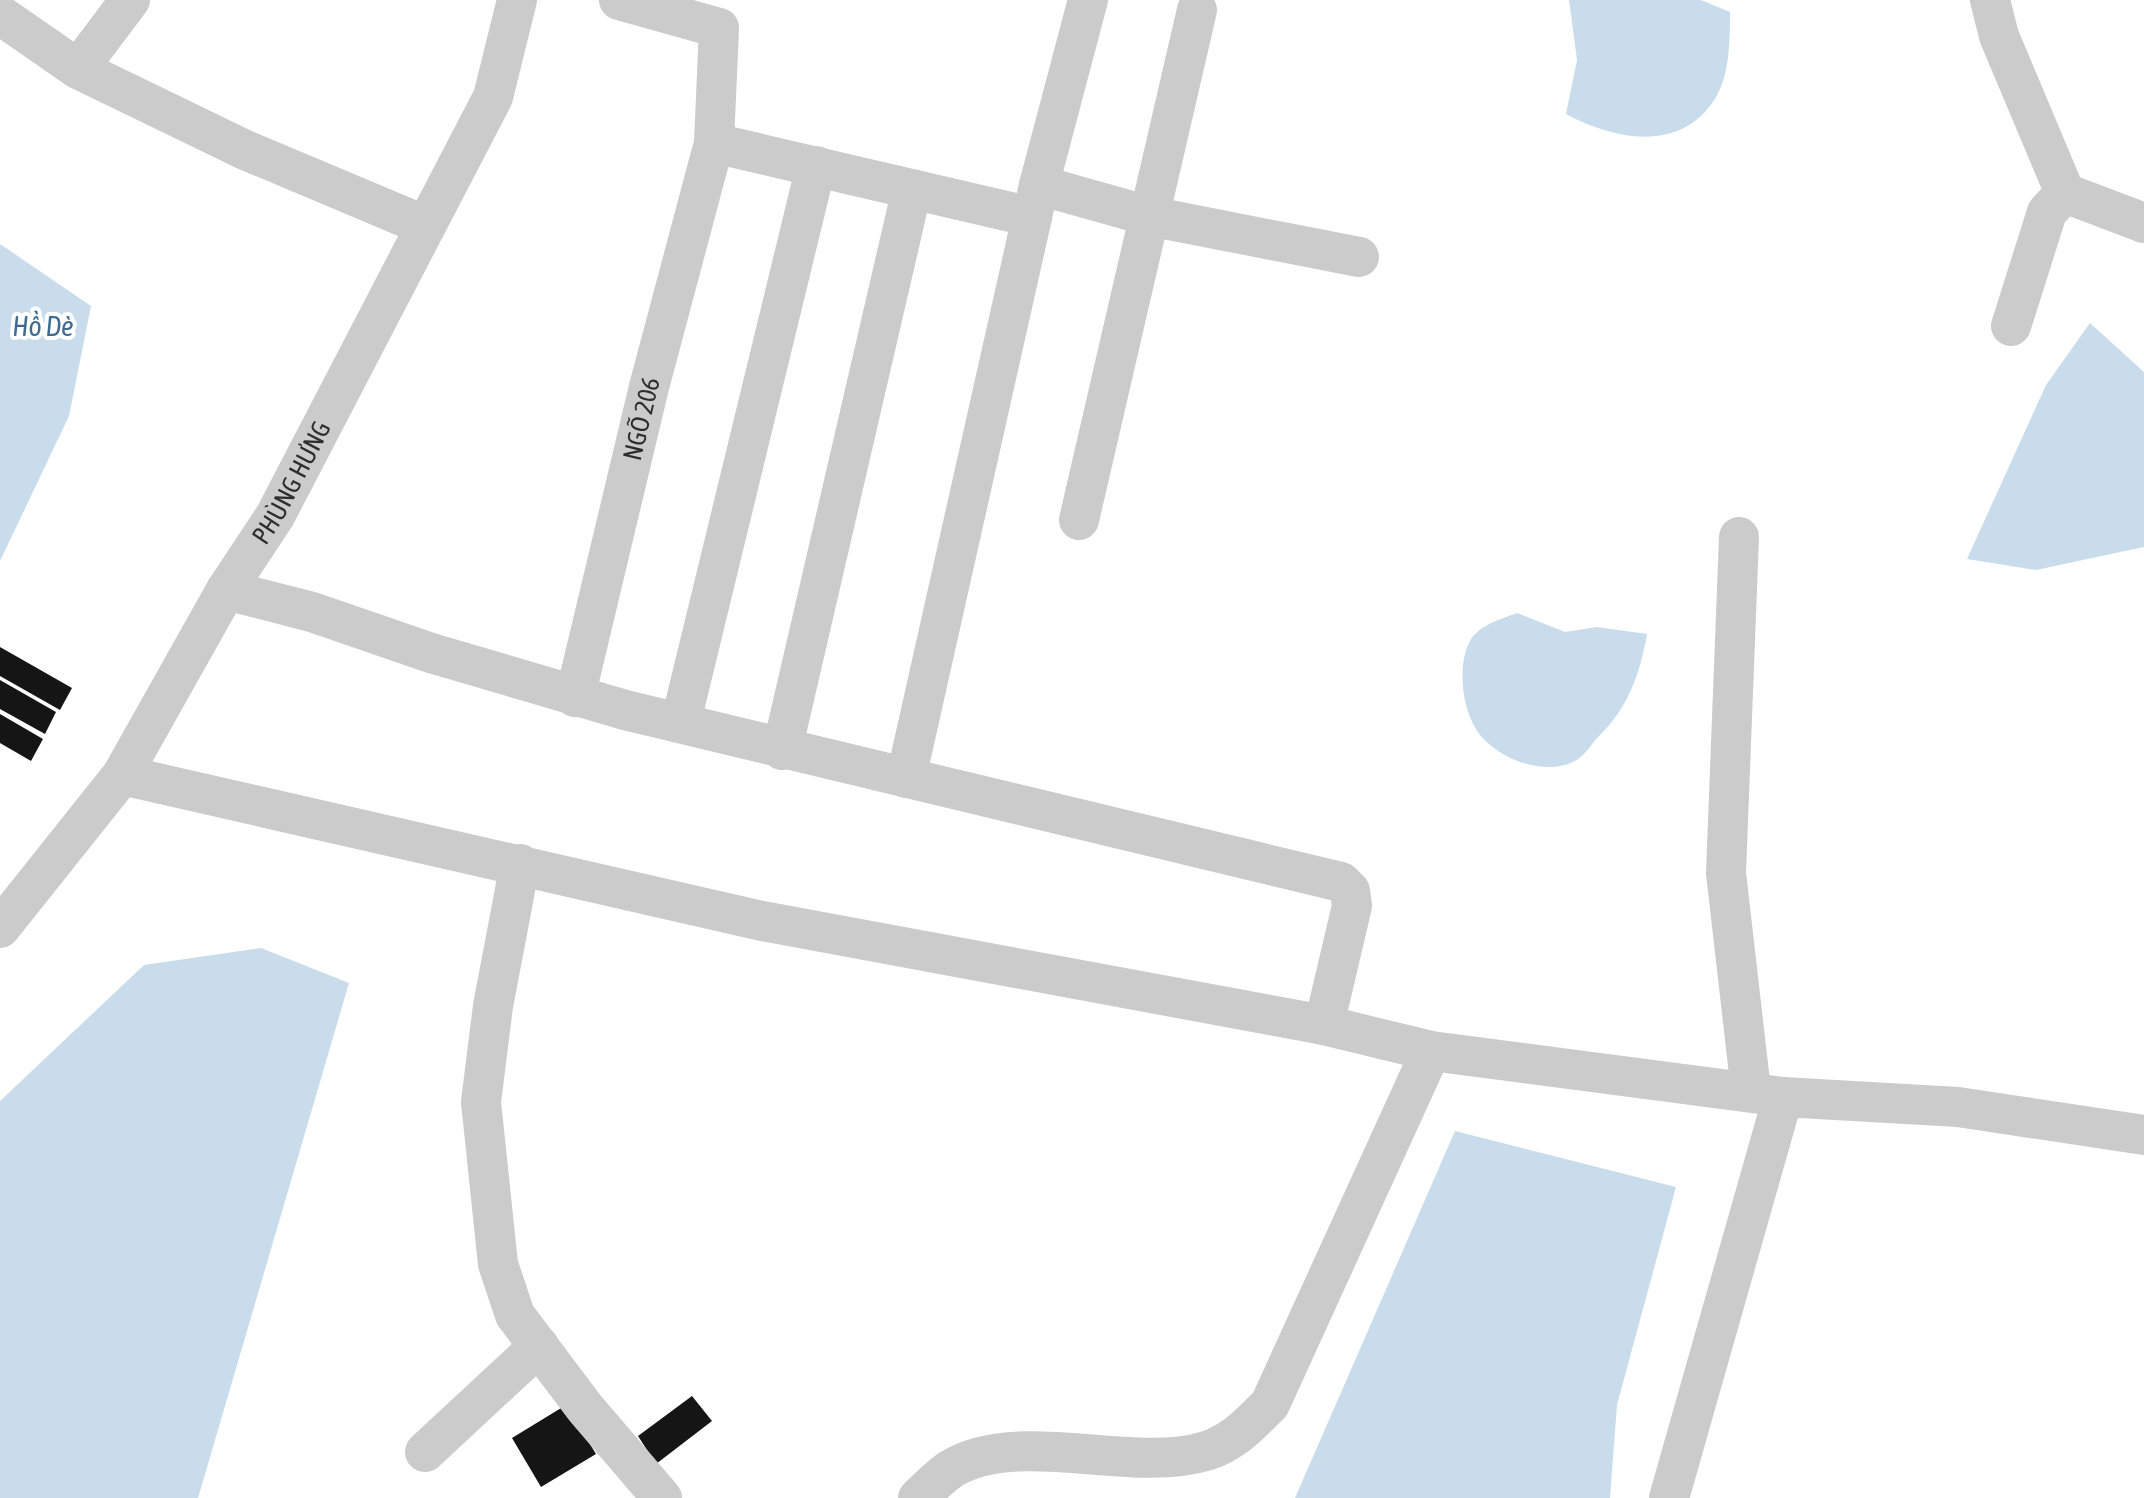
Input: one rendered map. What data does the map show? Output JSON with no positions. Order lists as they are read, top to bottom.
{
  "streets": {
    "street": ["NGÕ 206", "PHÙNG HƯNG"]
  },
  "water": ["Hồ Dè"]
}
